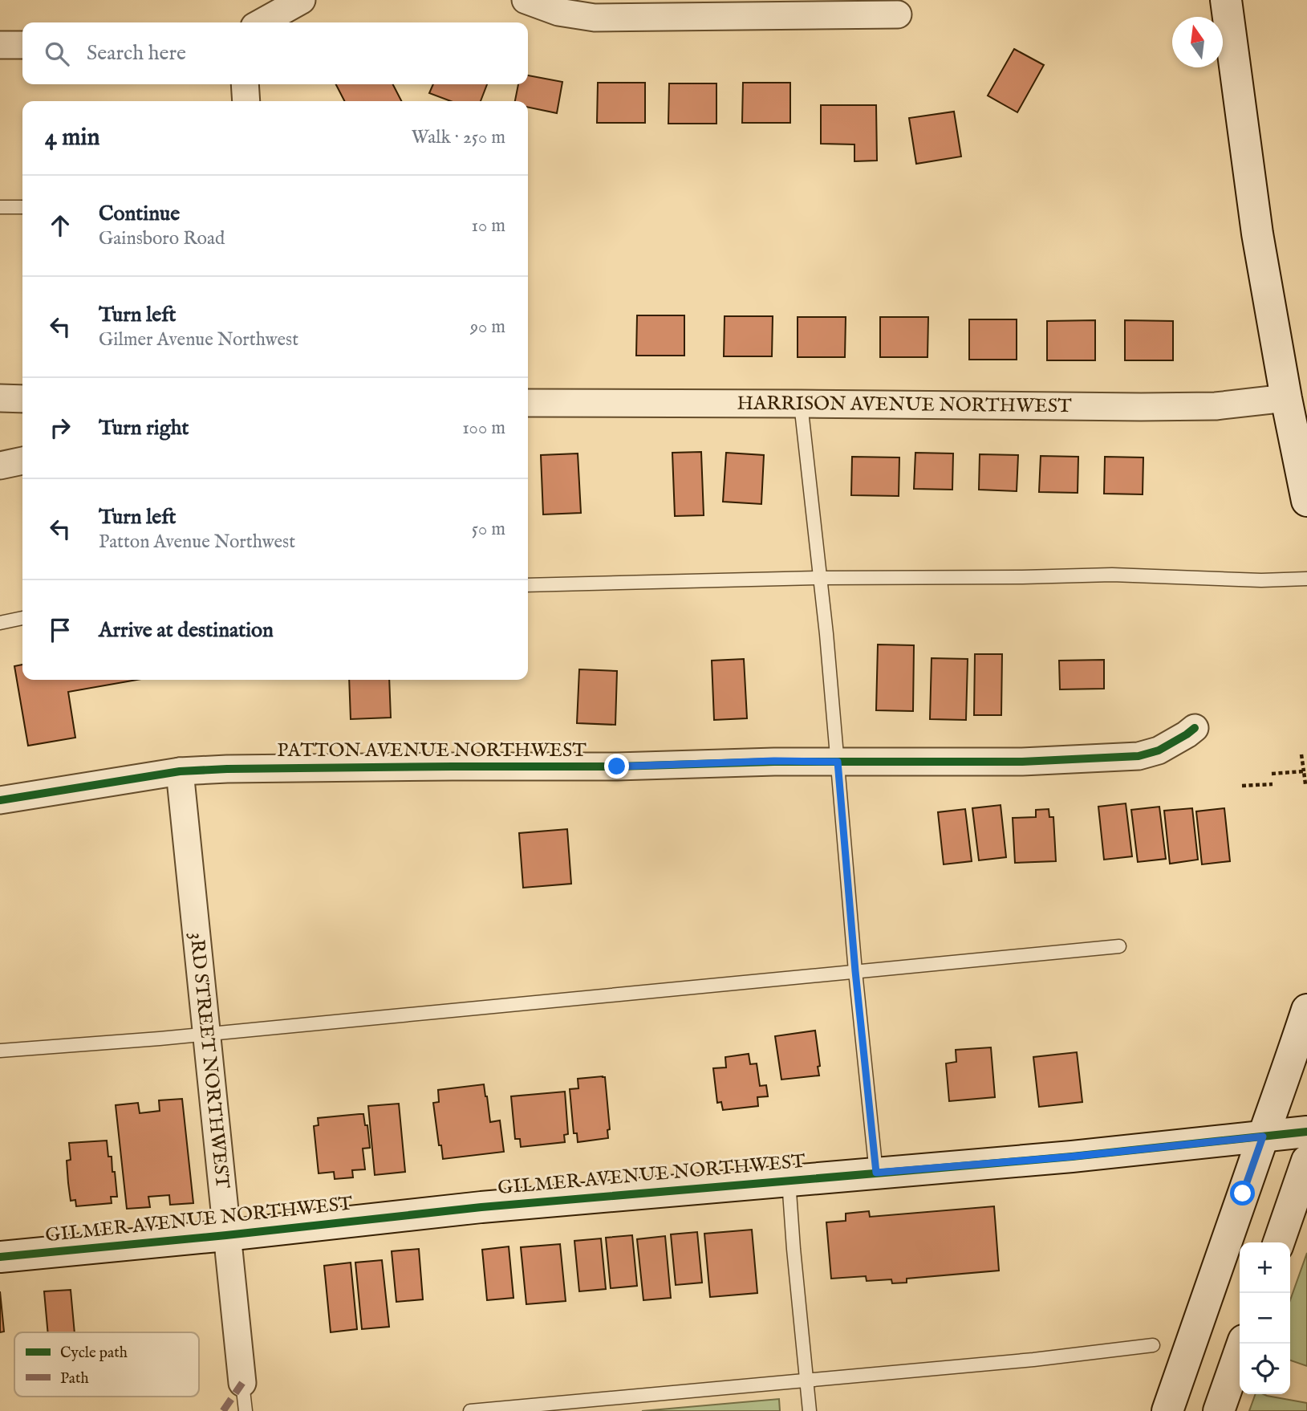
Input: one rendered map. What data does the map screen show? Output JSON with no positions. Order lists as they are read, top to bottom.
{
  "streets": {
    "street": [
      "HARRISON AVENUE NORTHWEST",
      "PATTON AVENUE NORTHWEST",
      "3RD STREET NORTHWEST",
      "GILMER AVENUE NORTHWEST"
    ]
  },
  "crossings": [
    ["PATTON AVENUE NORTHWEST", "3RD STREET NORTHWEST"],
    ["3RD STREET NORTHWEST", "GILMER AVENUE NORTHWEST"]
  ],
  "legend": ["Cycle path", "Path"],
  "north": "top",
  "page": {
    "search": "Search here",
    "heading": ["4 min", "Walk · 250 m"],
    "list": [
      ["Continue", "Gainsboro Road", "10 m"],
      ["Turn left", "Gilmer Avenue Northwest", "90 m"],
      ["Turn right", "100 m"],
      ["Turn left", "Patton Avenue Northwest", "50 m"],
      "Arrive at destination"
    ],
    "map_buttons": ["+", "−"]
  }
}
